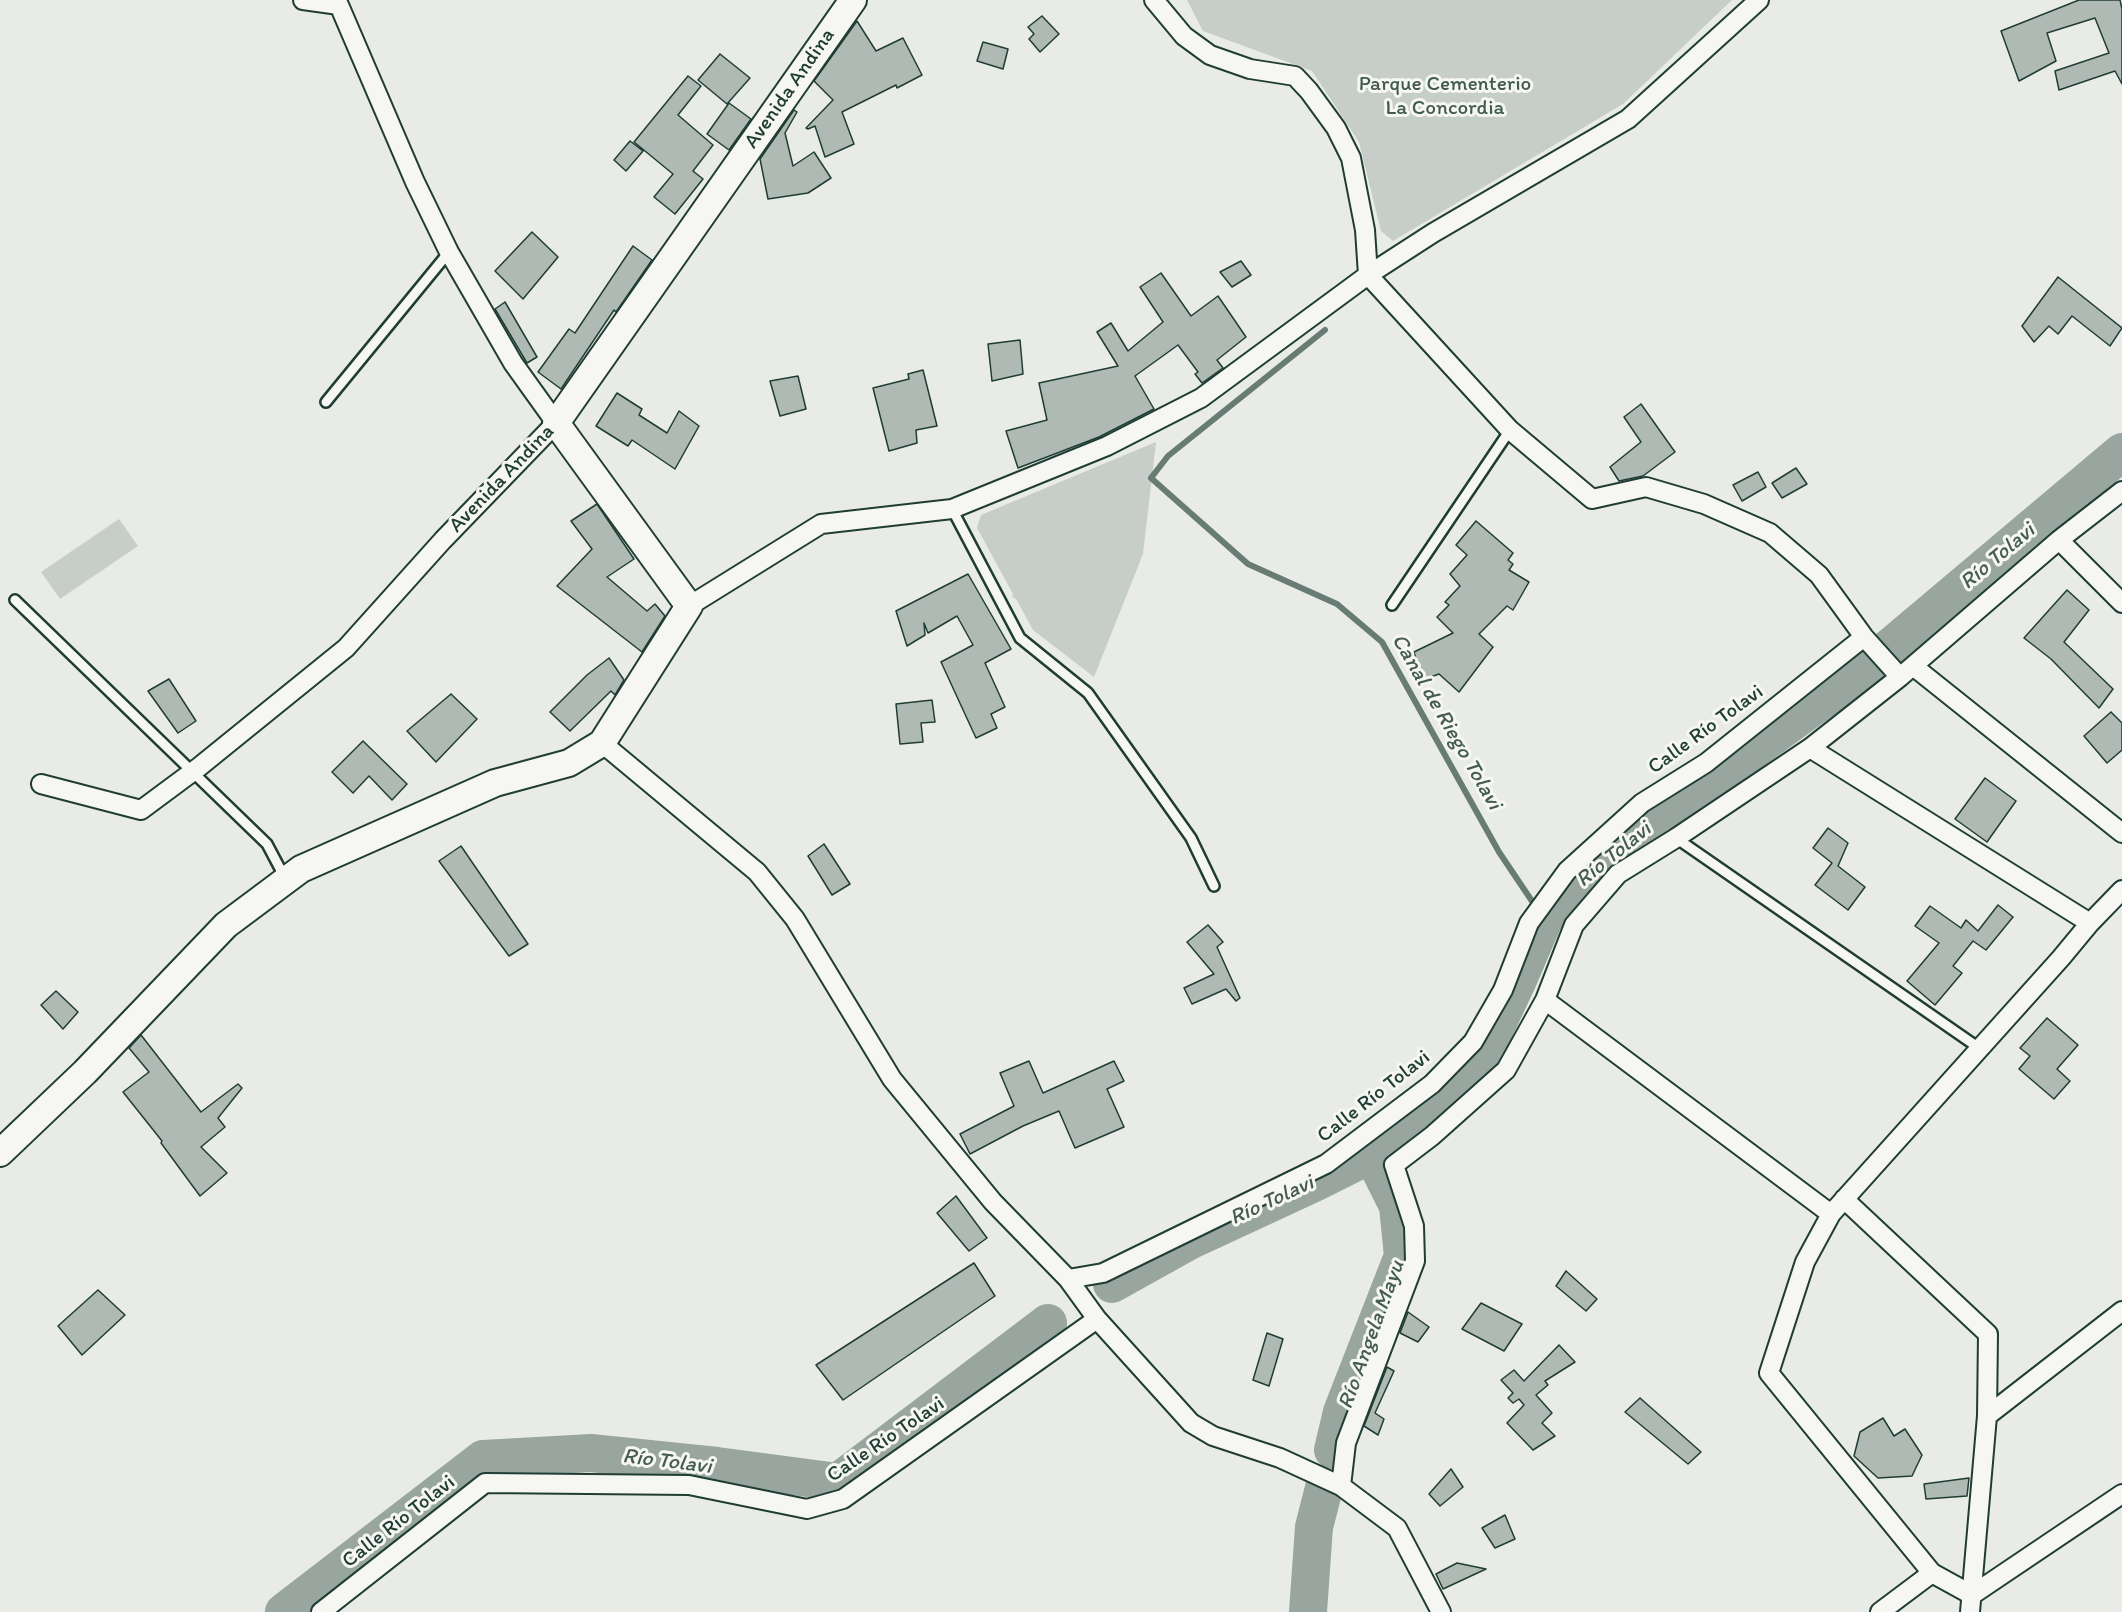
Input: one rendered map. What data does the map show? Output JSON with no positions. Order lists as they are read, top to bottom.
{
  "streets": {
    "street": ["Avenida Andina", "Calle Río Tolavi"]
  },
  "water": ["Río Tolavi", "Canal de Riego Tolavi", "Río Angela Mayu"],
  "parks": ["Parque Cementerio La Concordia"]
}
